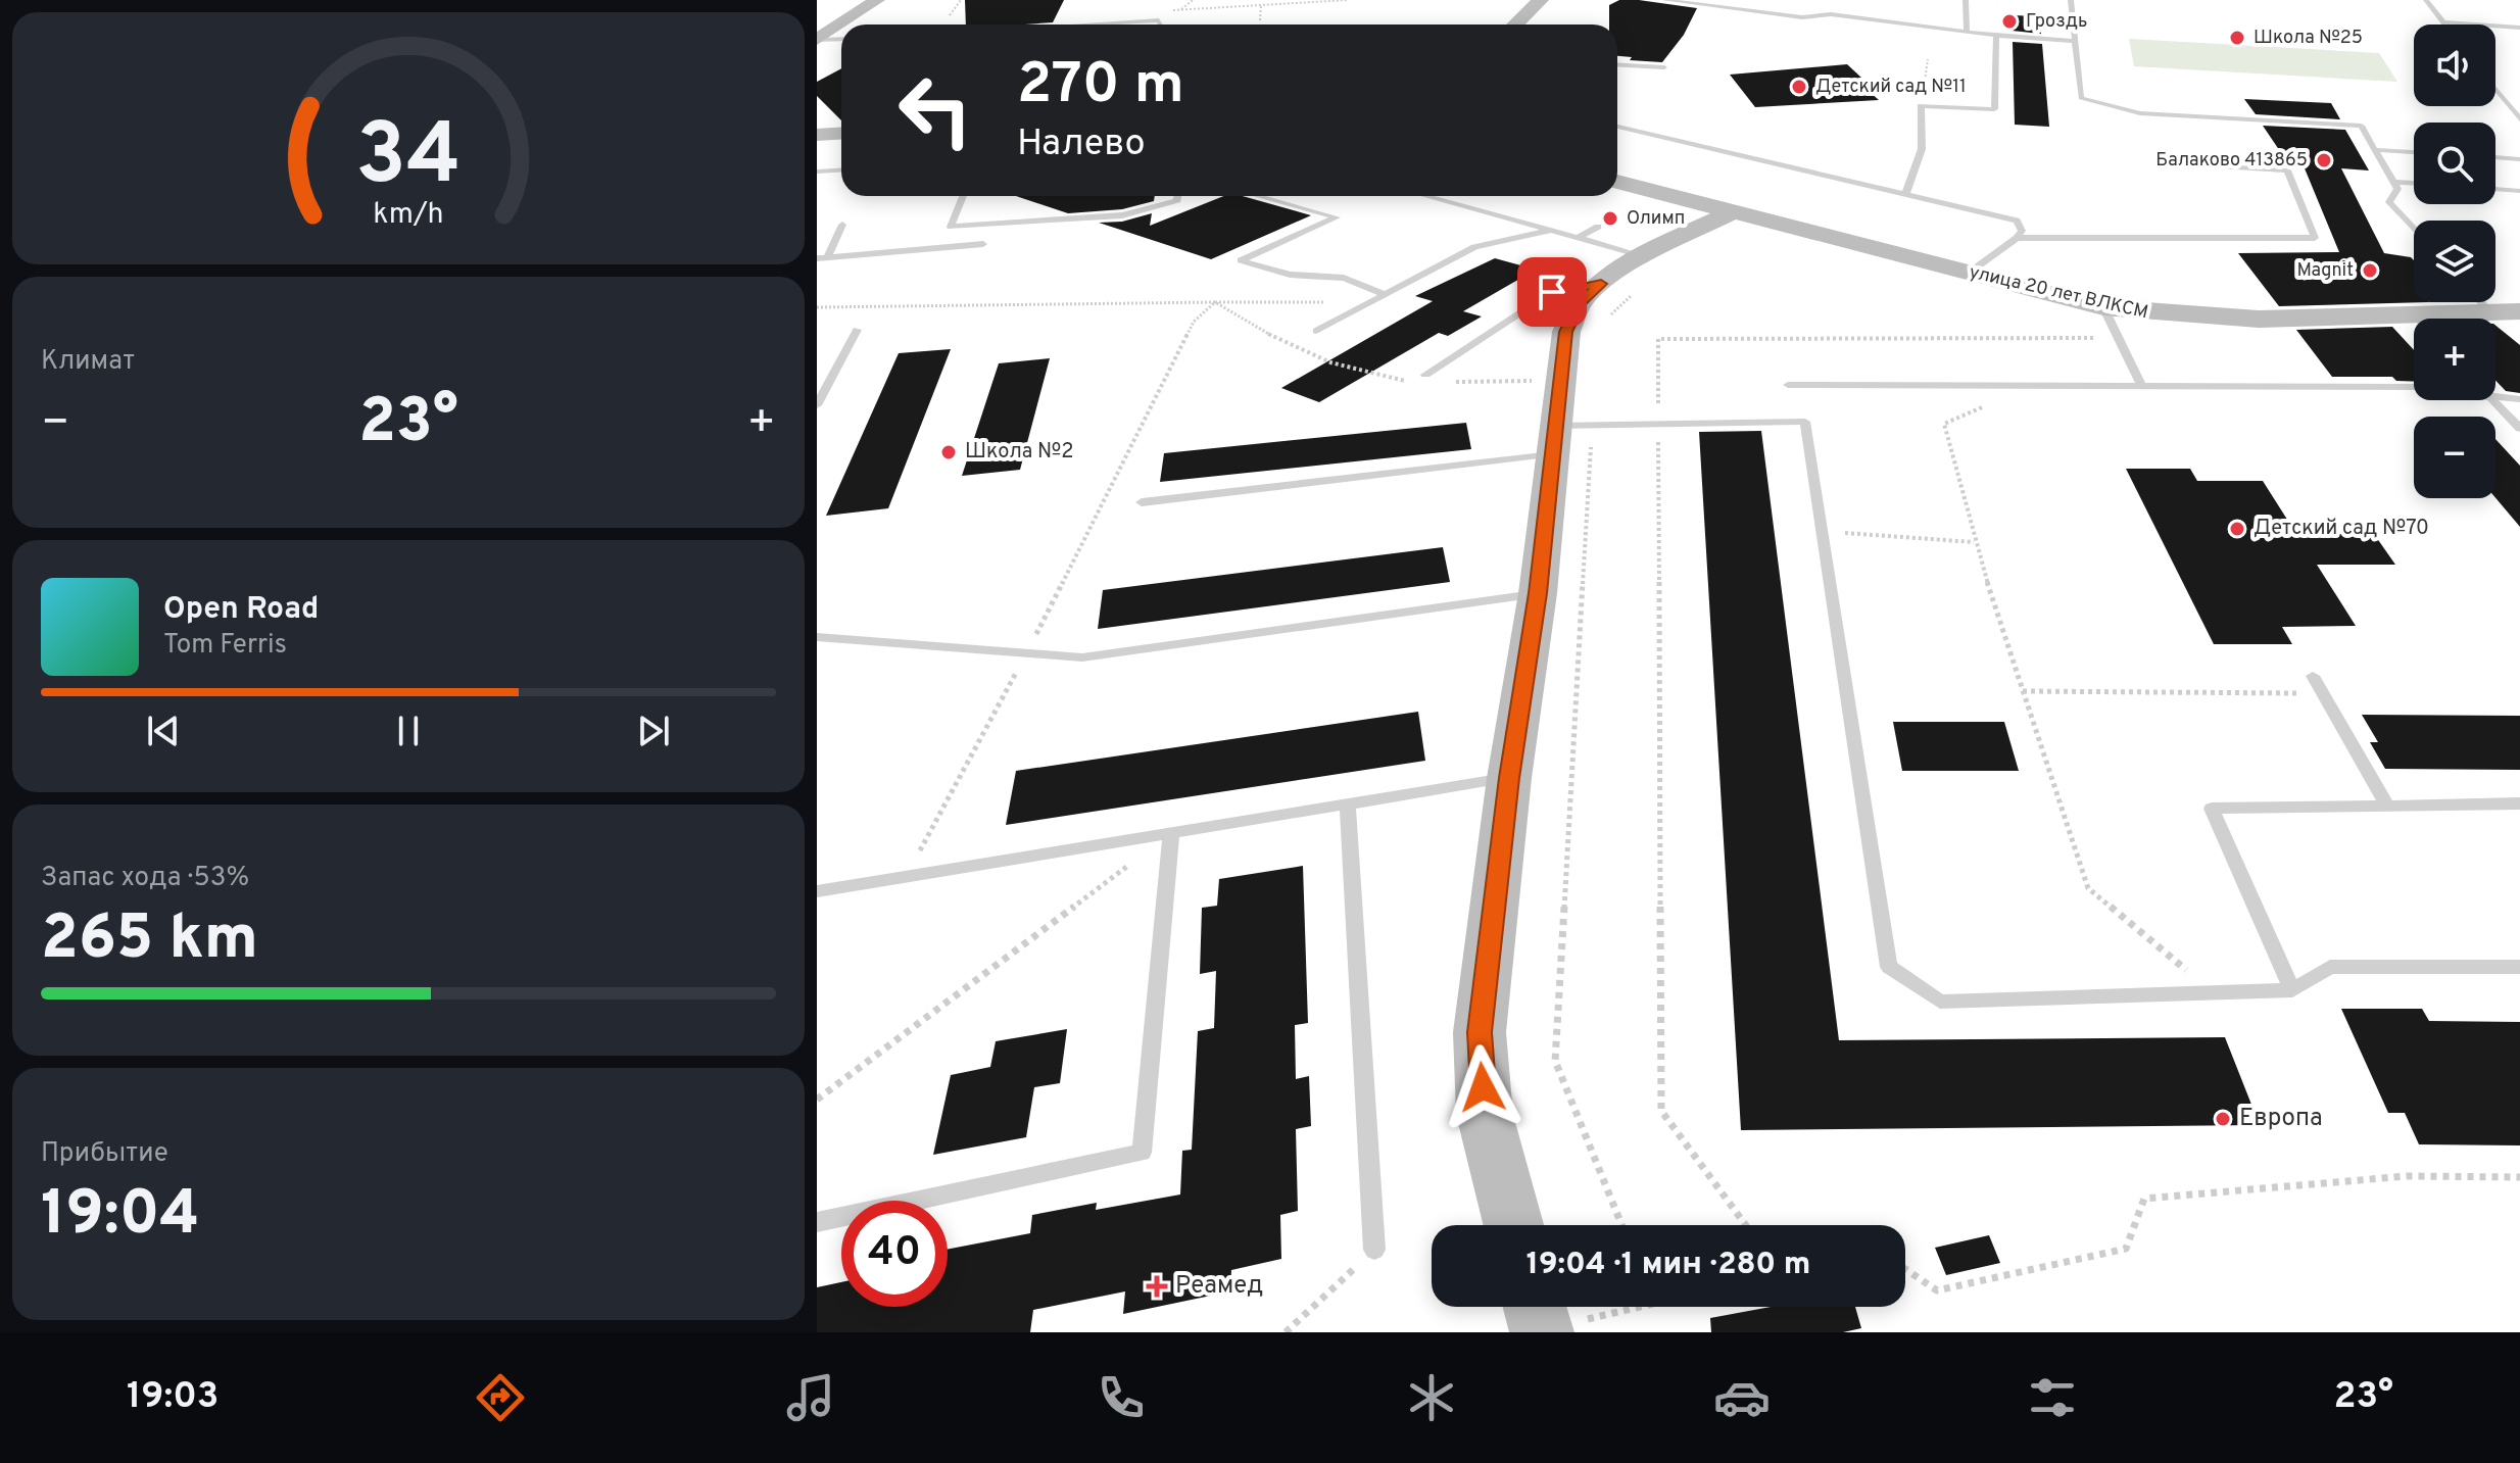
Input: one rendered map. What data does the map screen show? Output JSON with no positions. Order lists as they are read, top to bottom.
{
  "streets": {
    "street": ["улица 20 лет ВЛКСМ"]
  },
  "places": {
    "other": [
      "Гроздь",
      "Школа №25",
      "Детский сад №11",
      "Балаково 413865",
      "Олимп",
      "Magnit",
      "Школа №2",
      "Детский сад №70",
      "Европа"
    ],
    "health": ["Реамед"]
  },
  "page": {
    "map_buttons": ["+", "−"],
    "turn": ["270 m", "Налево"],
    "tile": [
      "Климат",
      ["Запас хода · 53%", "265 km"],
      ["Прибытие", "19:04"]
    ],
    "heat": ["−", "23°", "+"],
    "song": ["Open Road", "Tom Ferris"],
    "limit": "40",
    "trip": "19:04 · 1 мин · 280 m",
    "tabs": ["19:03", "23°"],
    "gauge": ["34", "km/h"]
  }
}
